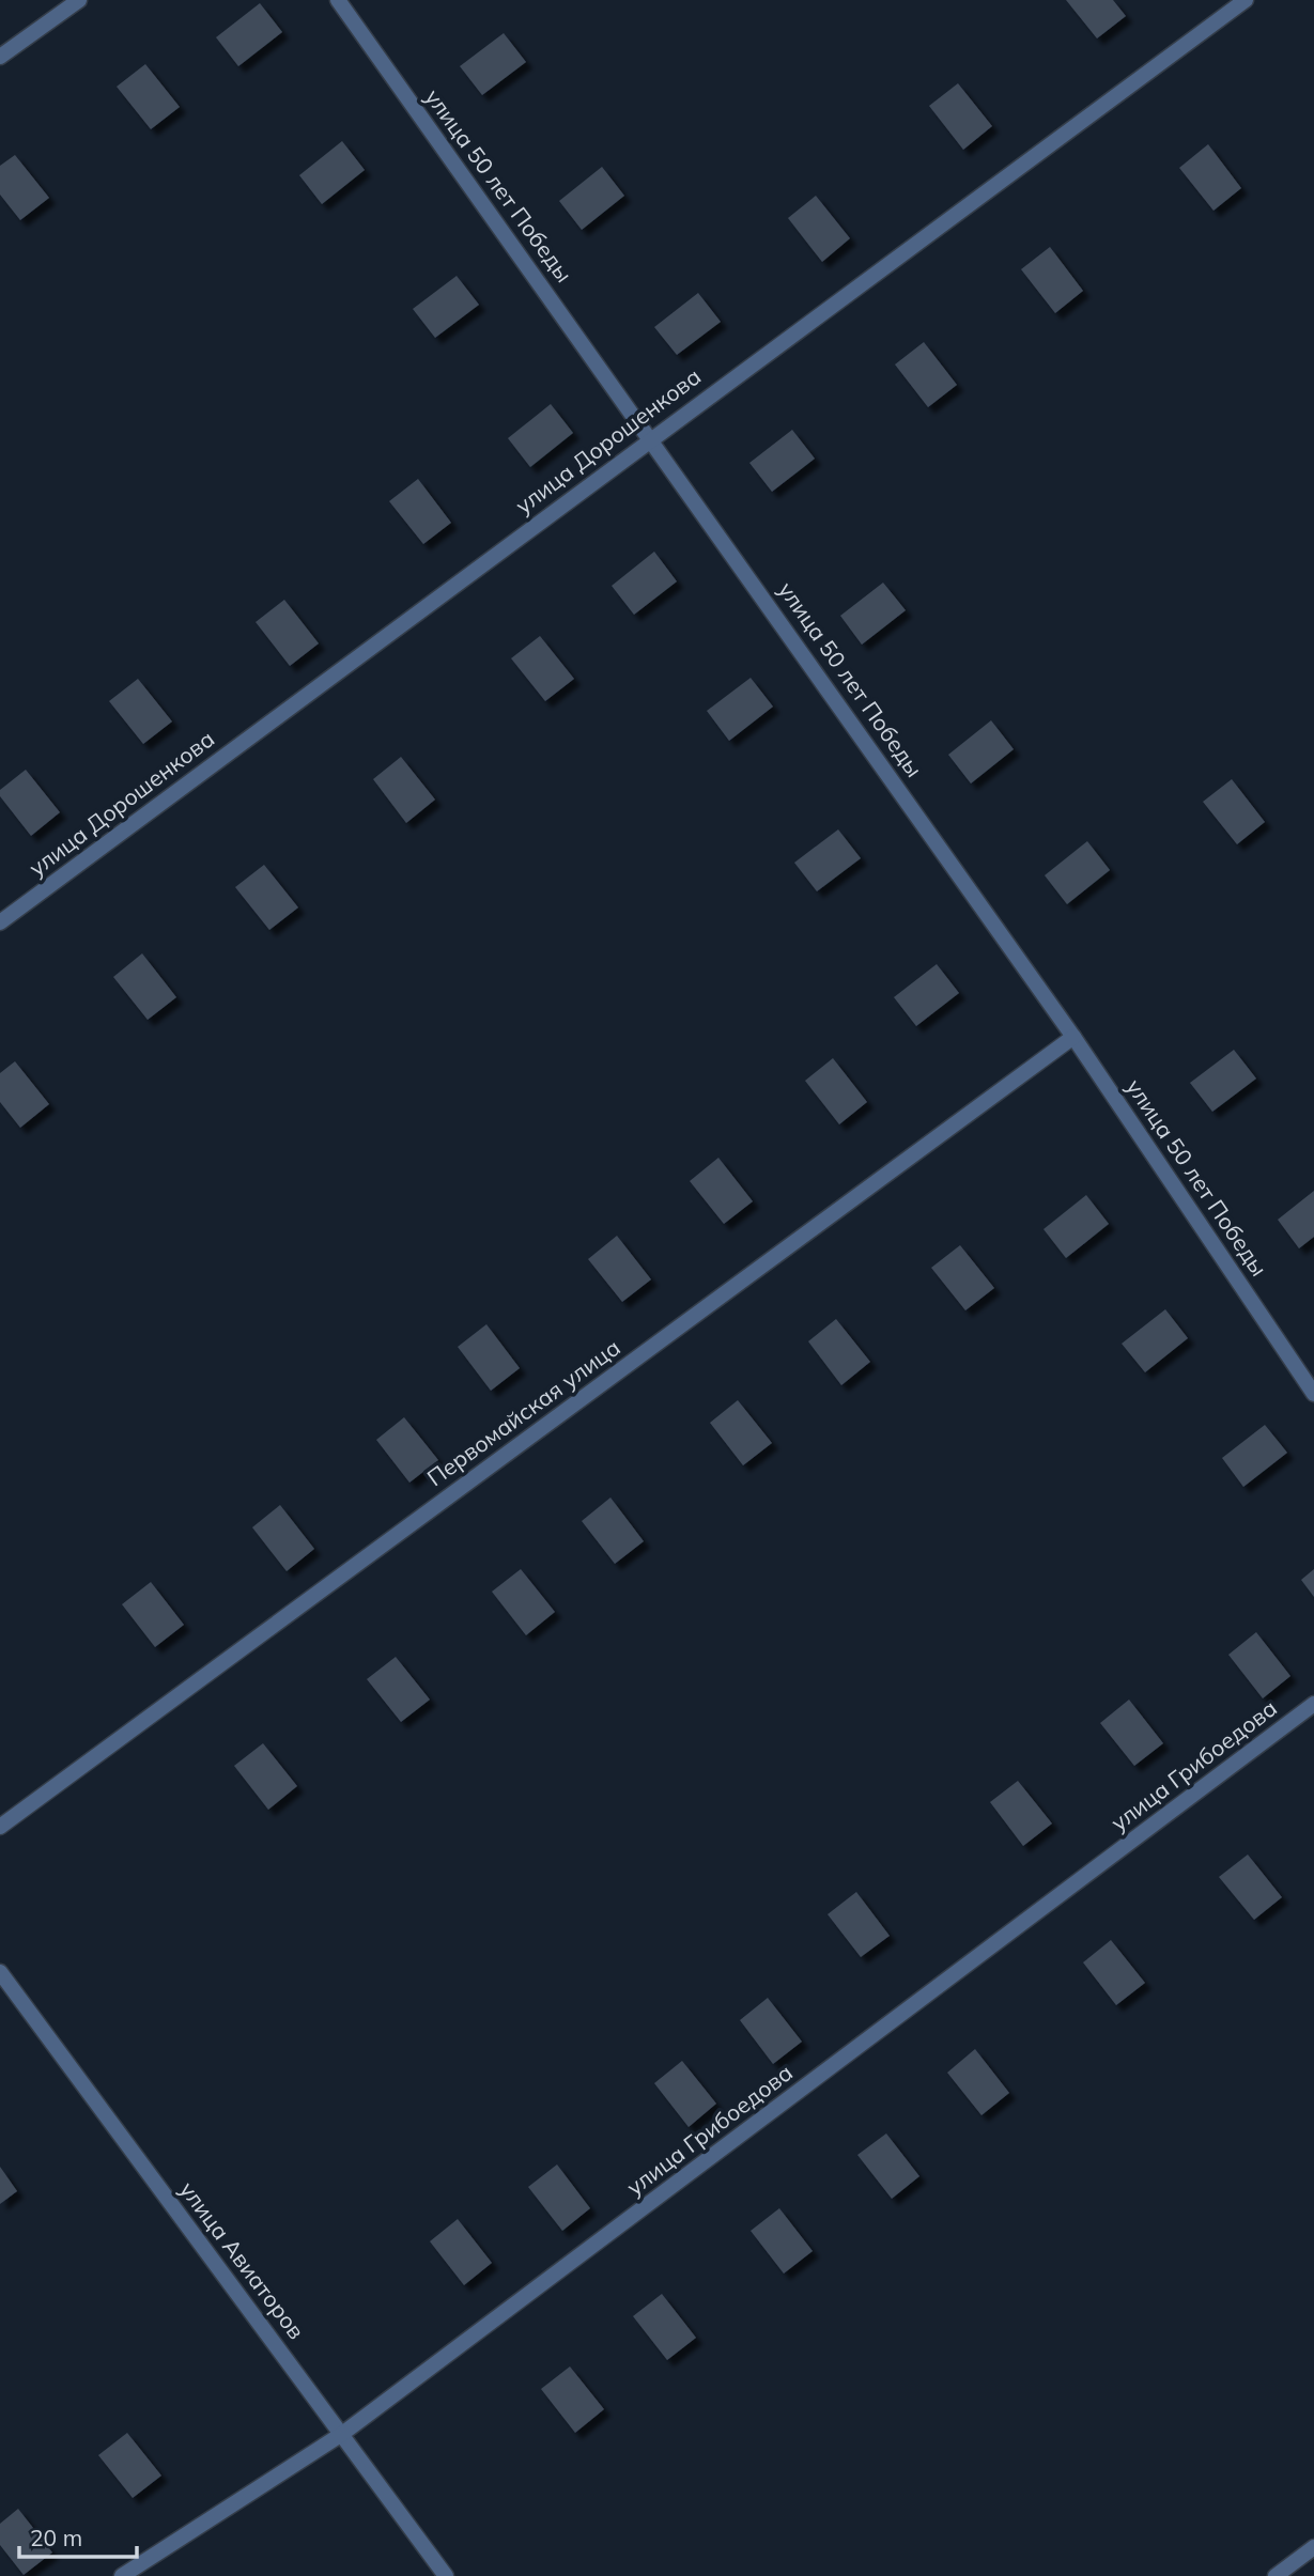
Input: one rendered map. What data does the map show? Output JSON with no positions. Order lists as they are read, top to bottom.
{
  "streets": {
    "street": [
      "улица 50 лет Победы",
      "улица Дорошенкова",
      "Первомайская улица",
      "улица Грибоедова",
      "улица Авиаторов"
    ]
  },
  "crossings": [
    ["улица 50 лет Победы", "улица Дорошенкова"],
    ["улица 50 лет Победы", "Первомайская улица"],
    ["улица Грибоедова", "улица Авиаторов"]
  ],
  "scale_bar": "20 m"
}
